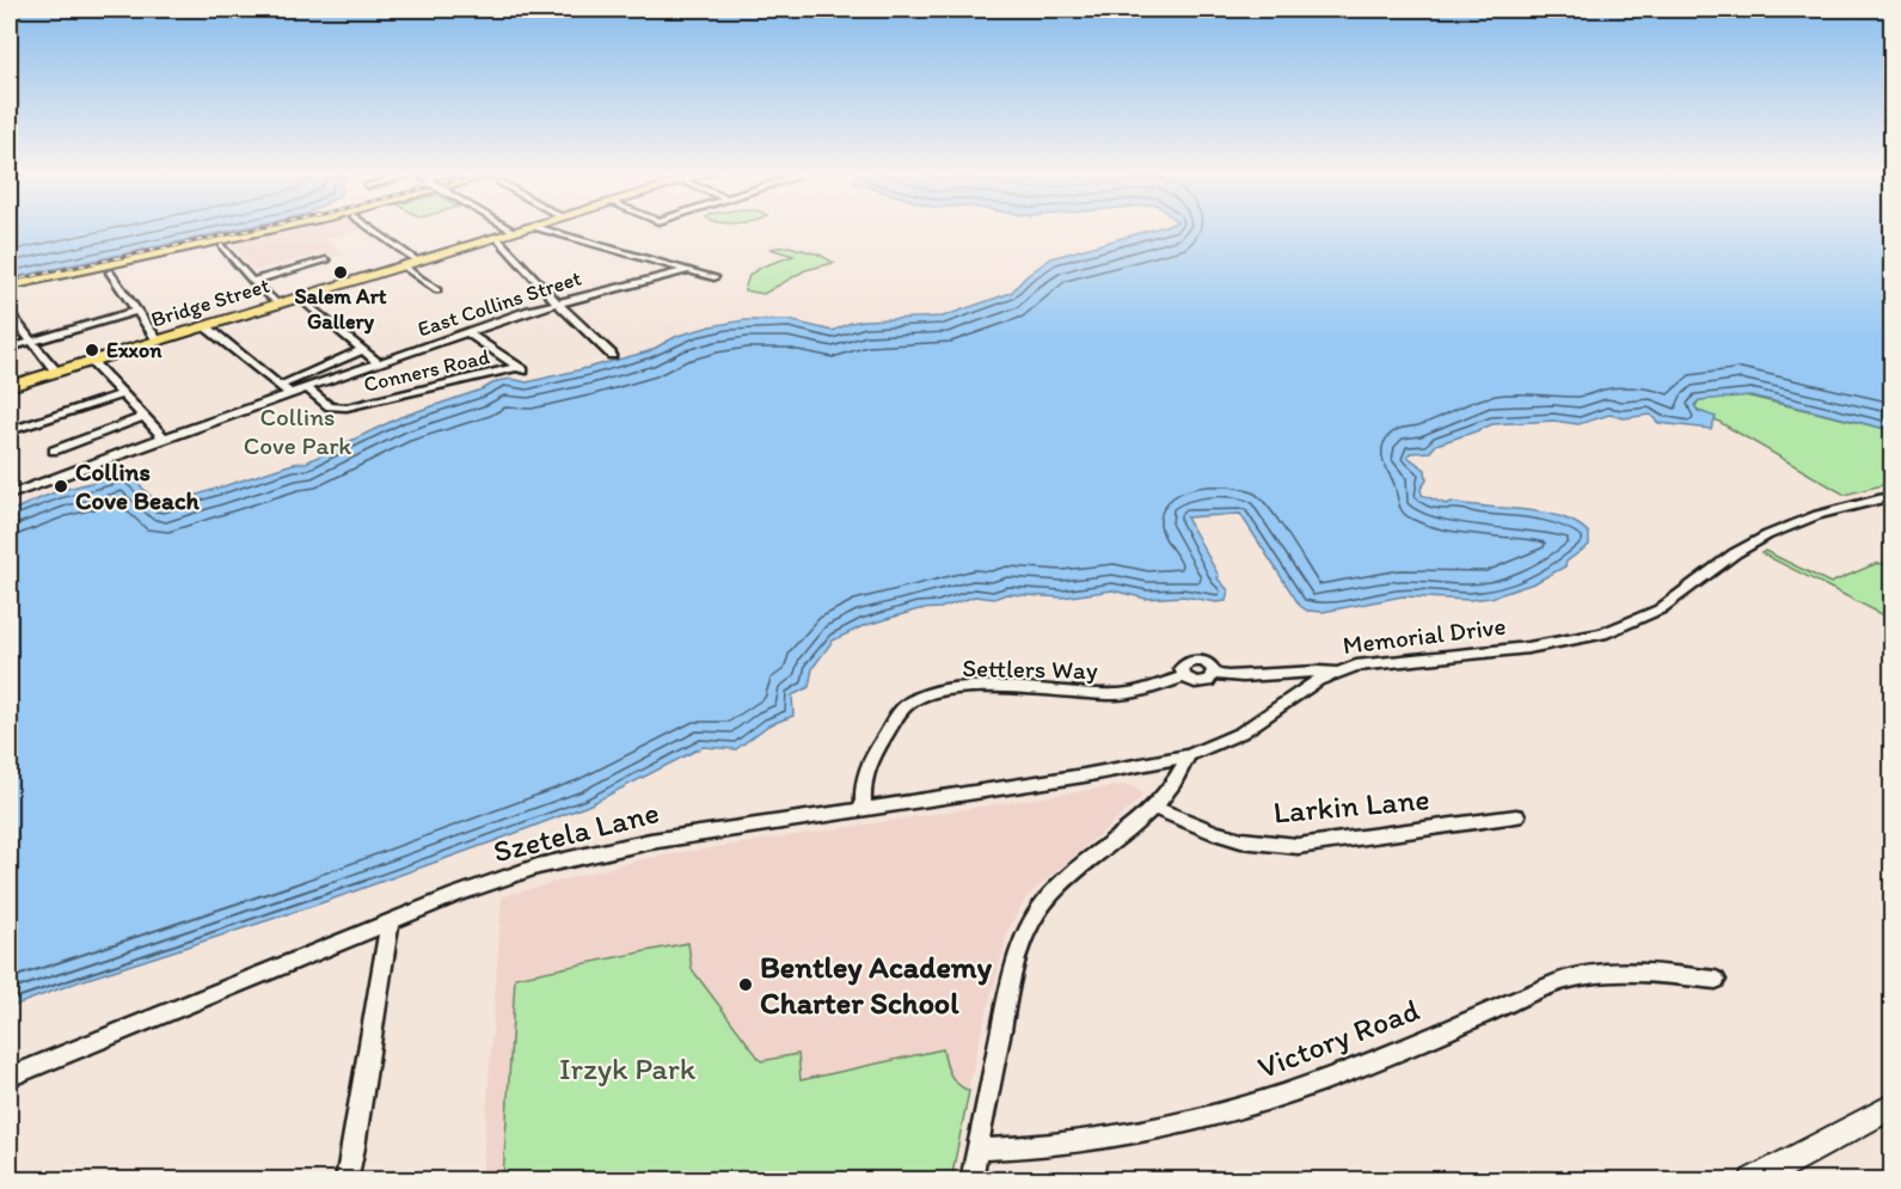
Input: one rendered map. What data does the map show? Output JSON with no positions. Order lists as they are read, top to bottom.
{
  "streets": {
    "main road": ["Bridge Street"],
    "street": [
      "East Collins Street",
      "Conners Road",
      "Memorial Drive",
      "Settlers Way",
      "Larkin Lane",
      "Szetela Lane",
      "Victory Road"
    ]
  },
  "crossings": [
    ["East Collins Street", "Conners Road"],
    ["Memorial Drive", "Settlers Way"],
    ["Memorial Drive", "Szetela Lane"],
    ["Settlers Way", "Szetela Lane"]
  ],
  "parks": ["Collins Cove Park", "Irzyk Park"],
  "places": [
    "Salem Art Gallery",
    "Exxon",
    "Collins Cove Beach",
    "Bentley Academy Charter School"
  ]
}
